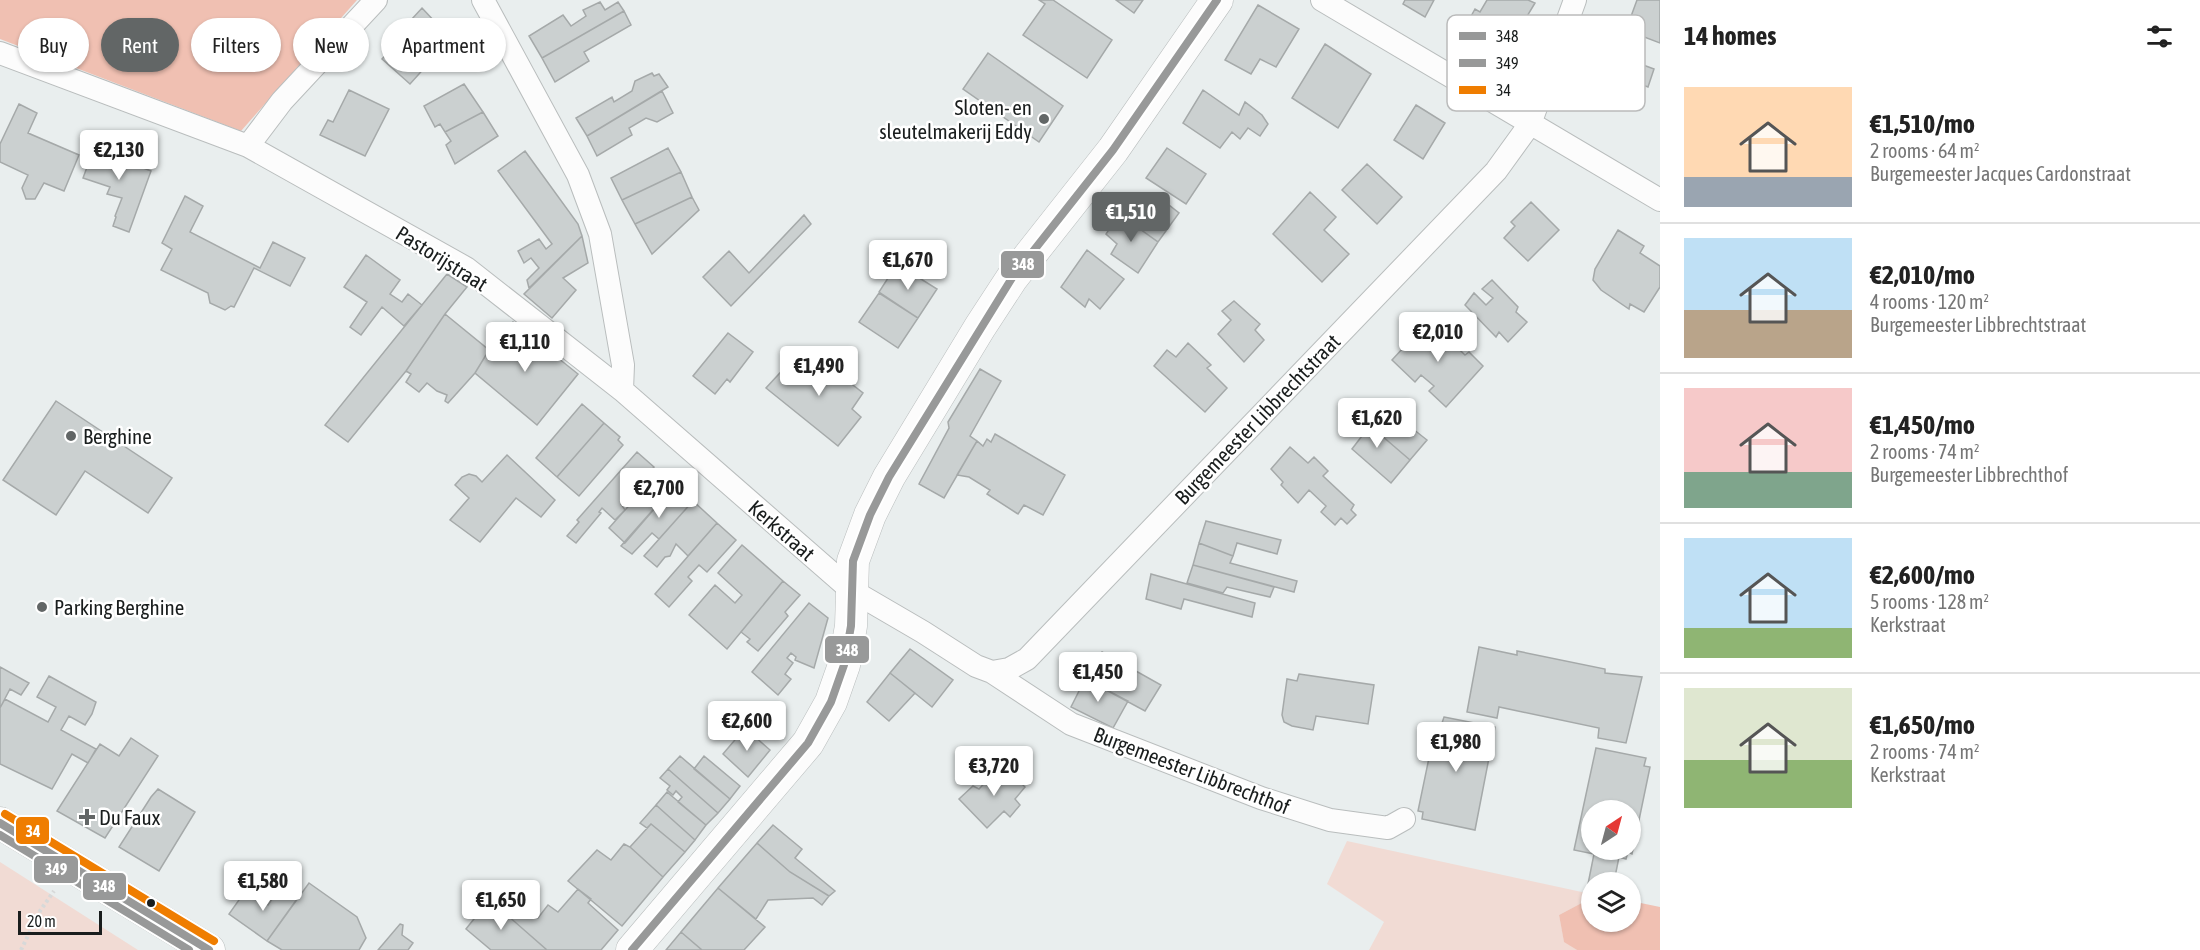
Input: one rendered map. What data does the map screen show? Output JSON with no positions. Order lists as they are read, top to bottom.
{
  "streets": {
    "street": [
      "Pastorijstraat",
      "Burgemeester Libbrechtstraat",
      "Kerkstraat",
      "Burgemeester Libbrechthof"
    ]
  },
  "crossings": [
    ["Pastorijstraat", "Kerkstraat"],
    ["Burgemeester Libbrechtstraat", "Burgemeester Libbrechthof"]
  ],
  "places": {
    "other": ["Sloten- en sleutelmakerij Eddy", "Berghine", "Parking Berghine"],
    "health": ["Du Faux"]
  },
  "lines": ["transit line 348", "transit line 34", "transit line 349"],
  "legend": ["348", "349", "34"],
  "scale_bar": "20 m",
  "north": "top right",
  "page": {
    "heading": "14 homes",
    "chip": [
      "Buy",
      "Rent",
      "Filters",
      "New",
      "Apartment"
    ],
    "list": [
      {
        "name": "€1,510/mo",
        "note": "2 rooms · 64 m² · Burgemeester Jacques Cardonstraat"
      },
      {
        "name": "€2,010/mo",
        "note": "4 rooms · 120 m² · Burgemeester Libbrechtstraat"
      },
      {
        "name": "€1,450/mo",
        "note": "2 rooms · 74 m² · Burgemeester Libbrechthof"
      },
      {
        "name": "€2,600/mo",
        "note": "5 rooms · 128 m² · Kerkstraat"
      },
      {
        "name": "€1,650/mo",
        "note": "2 rooms · 74 m² · Kerkstraat"
      }
    ],
    "price": [
      "€2,130",
      "€1,510",
      "€1,670",
      "€2,010",
      "€1,110",
      "€1,490",
      "€1,620",
      "€2,700",
      "€1,450",
      "€2,600",
      "€1,980",
      "€3,720",
      "€1,580",
      "€1,650"
    ],
    "scale": "20 m"
  }
}
